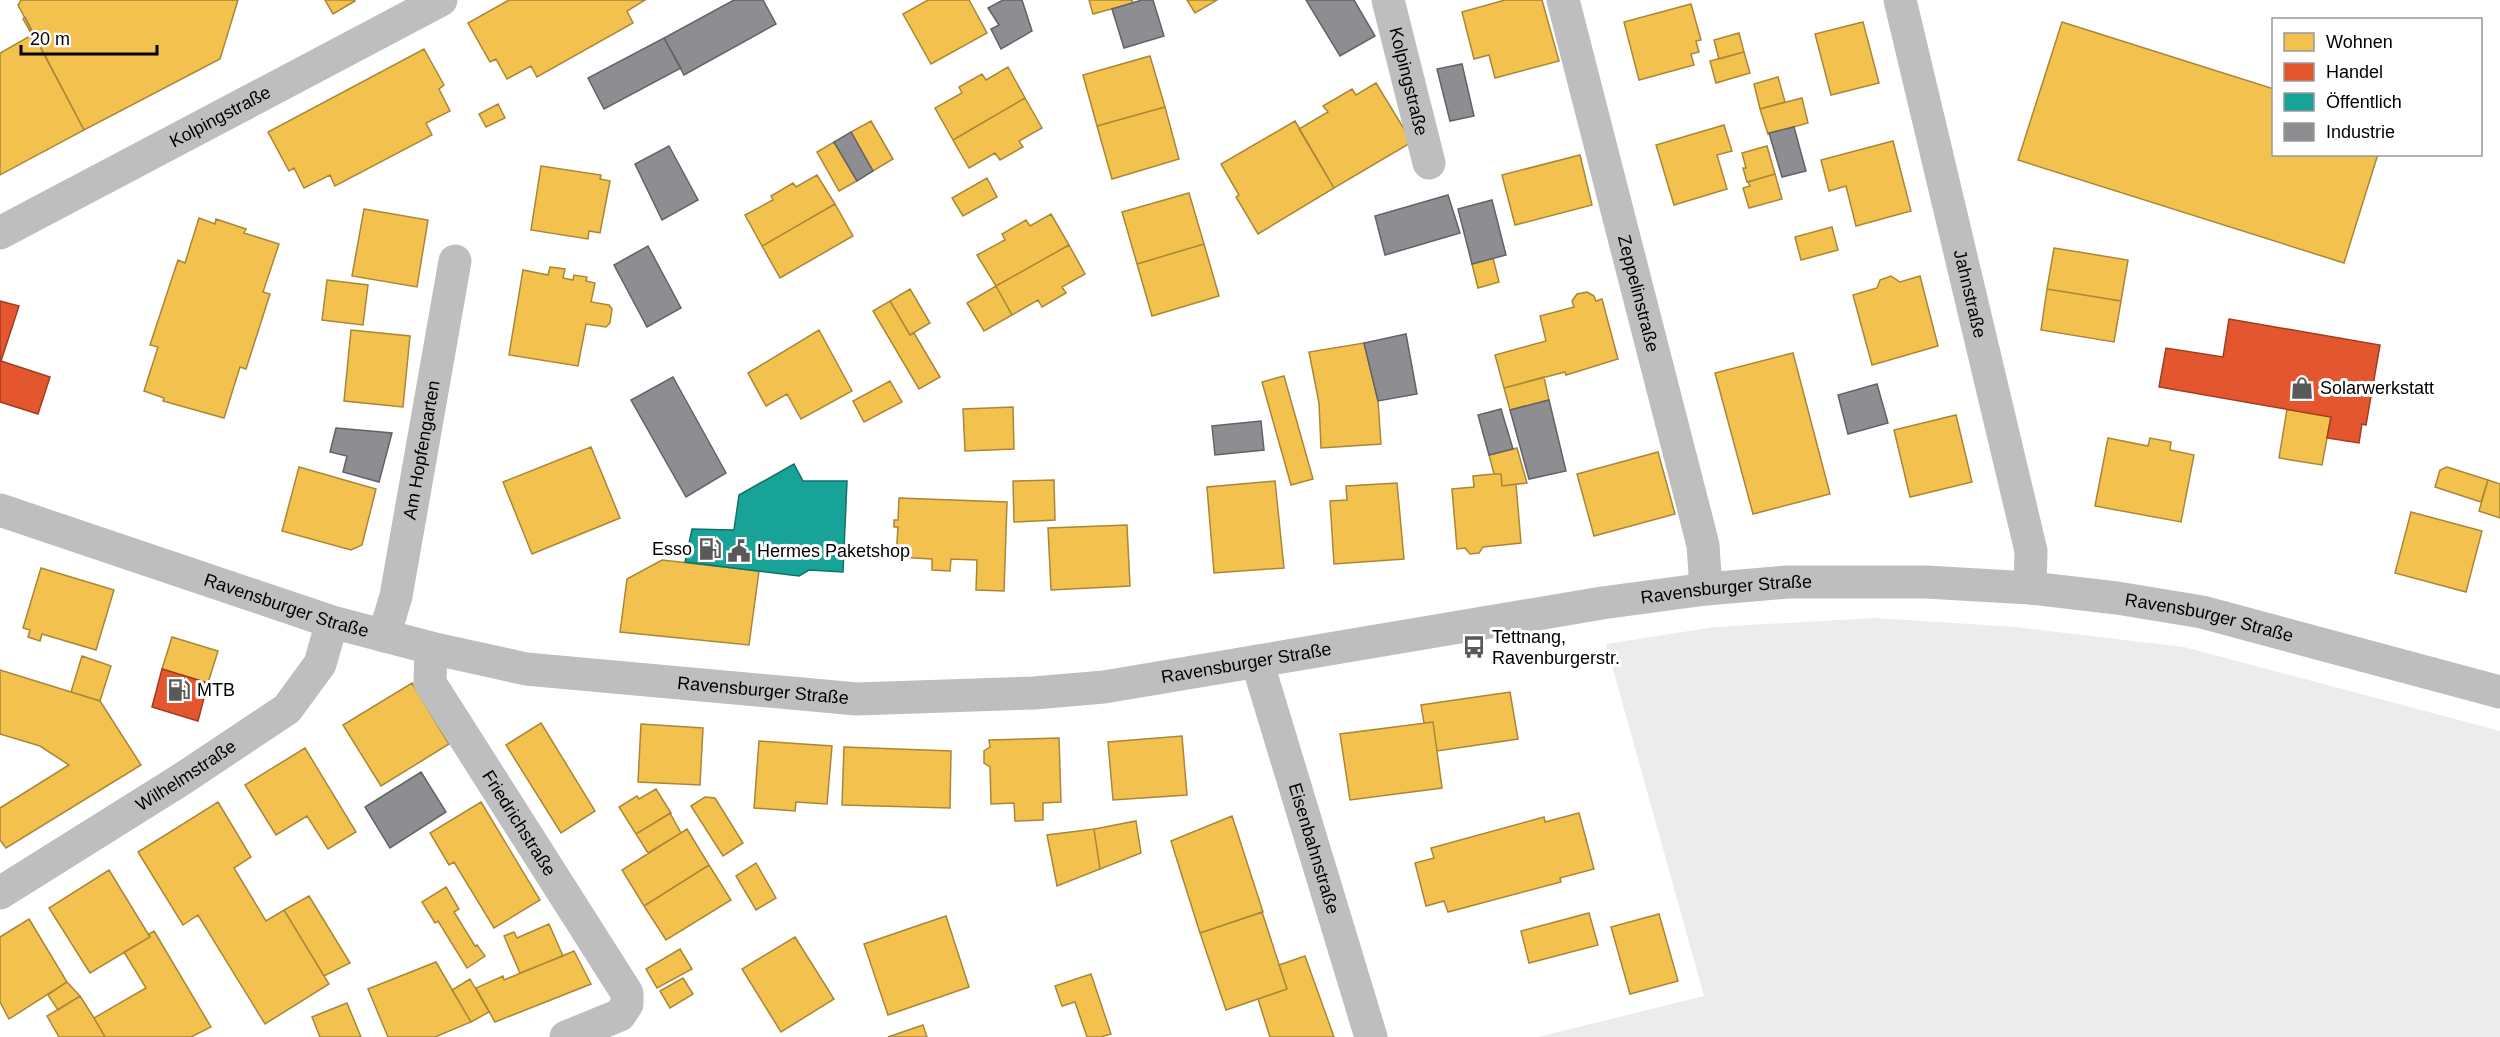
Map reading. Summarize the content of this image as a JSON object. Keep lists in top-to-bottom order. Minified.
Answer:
{"streets":{"street":["Kolpingstraße","Jahnstraße","Zeppelinstraße","Am Hopfengarten","Ravensburger Straße","Wilhelmstraße","Friedrichstraße","Eisenbahnstraße"]},"crossings":[["Jahnstraße","Ravensburger Straße"],["Zeppelinstraße","Ravensburger Straße"],["Am Hopfengarten","Ravensburger Straße"],["Ravensburger Straße","Wilhelmstraße"],["Ravensburger Straße","Friedrichstraße"],["Ravensburger Straße","Eisenbahnstraße"]],"places":{"shop":["Solarwerkstatt"],"fuel station":["Esso","MTB"],"public building":["Hermes Paketshop"],"bus stop":["Tettnang, Ravenburgerstr."]},"legend":["Wohnen","Handel","Öffentlich","Industrie"],"scale_bar":"20 m"}
